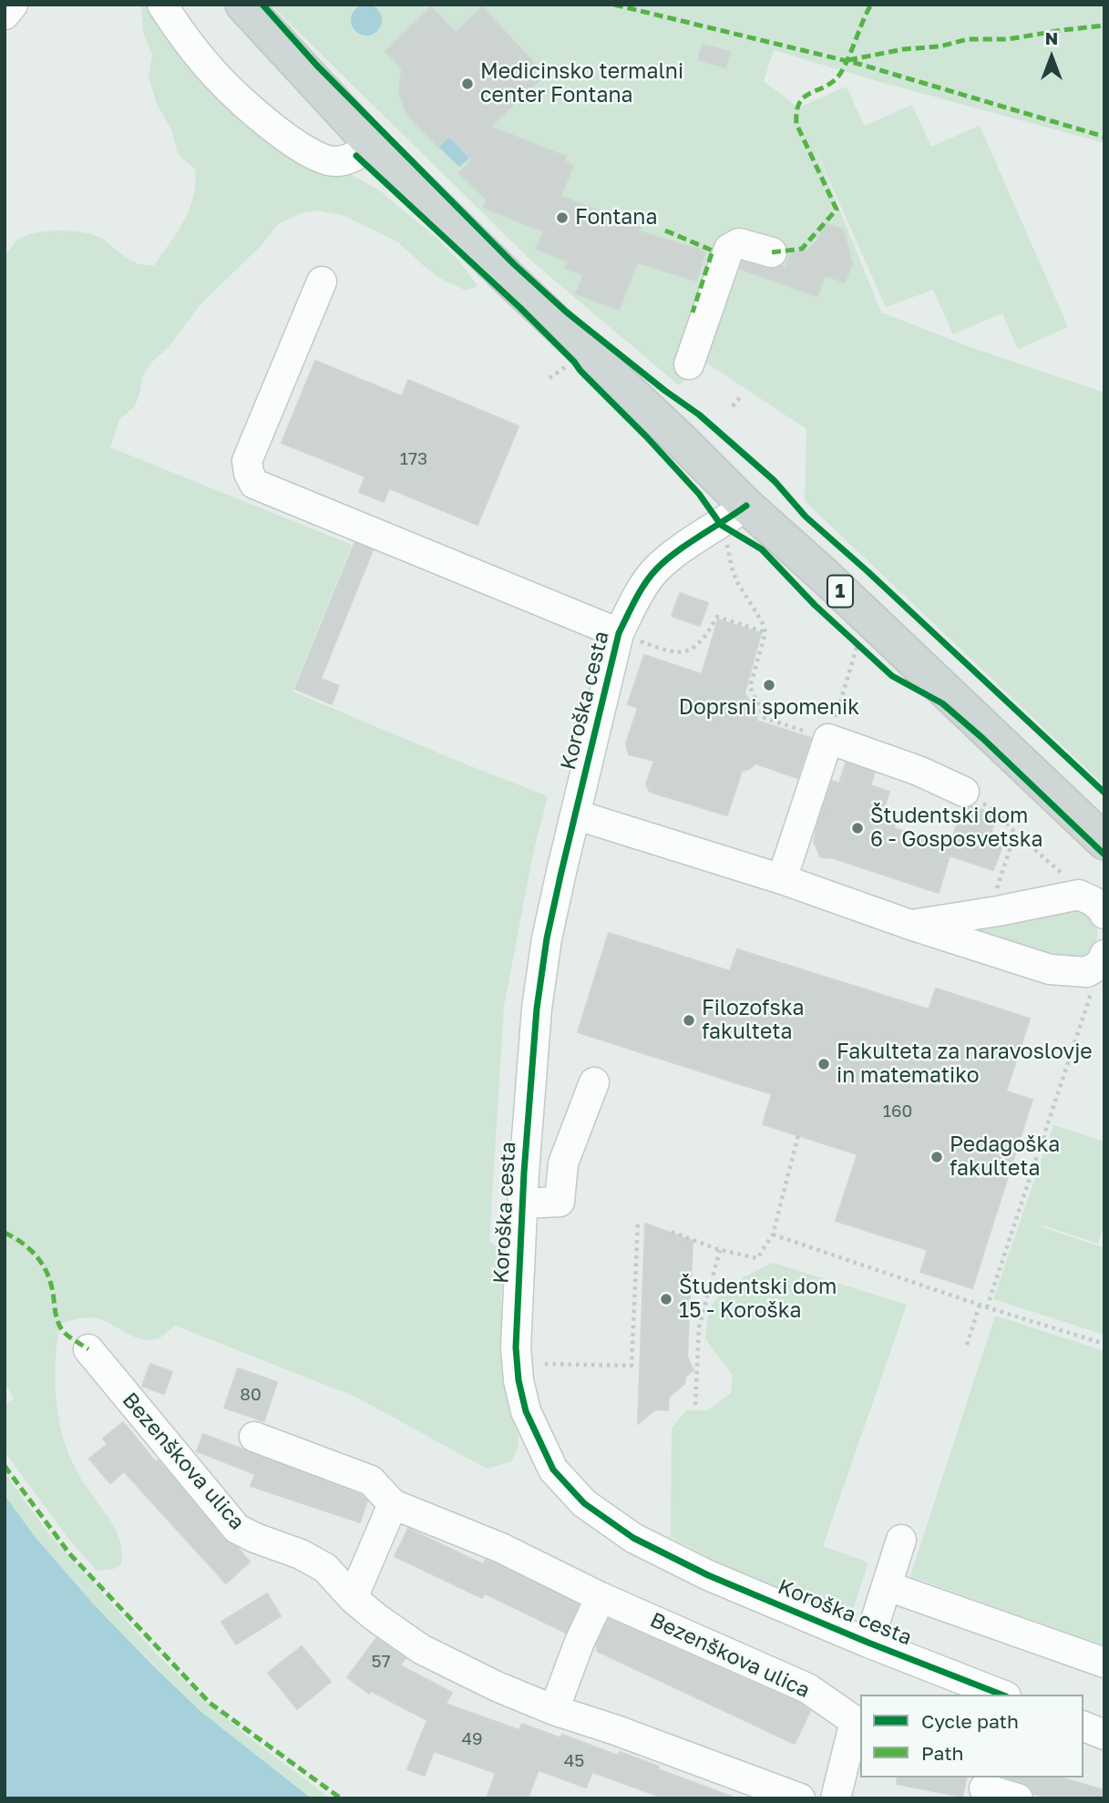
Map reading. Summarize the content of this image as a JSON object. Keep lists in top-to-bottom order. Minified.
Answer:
{"streets":{"main road":["1"],"street":["Koroška cesta","Bezenškova ulica"]},"crossings":[["1","Koroška cesta"]],"places":["Medicinsko termalni center Fontana","Fontana","Doprsni spomenik","Študentski dom 6 - Gosposvetska","Filozofska fakulteta","Fakulteta za naravoslovje in matematiko","Pedagoška fakulteta","Študentski dom 15 - Koroška"],"house_numbers":["173","160","80","57","49","45"],"legend":["Cycle path","Path"],"north":"top"}
